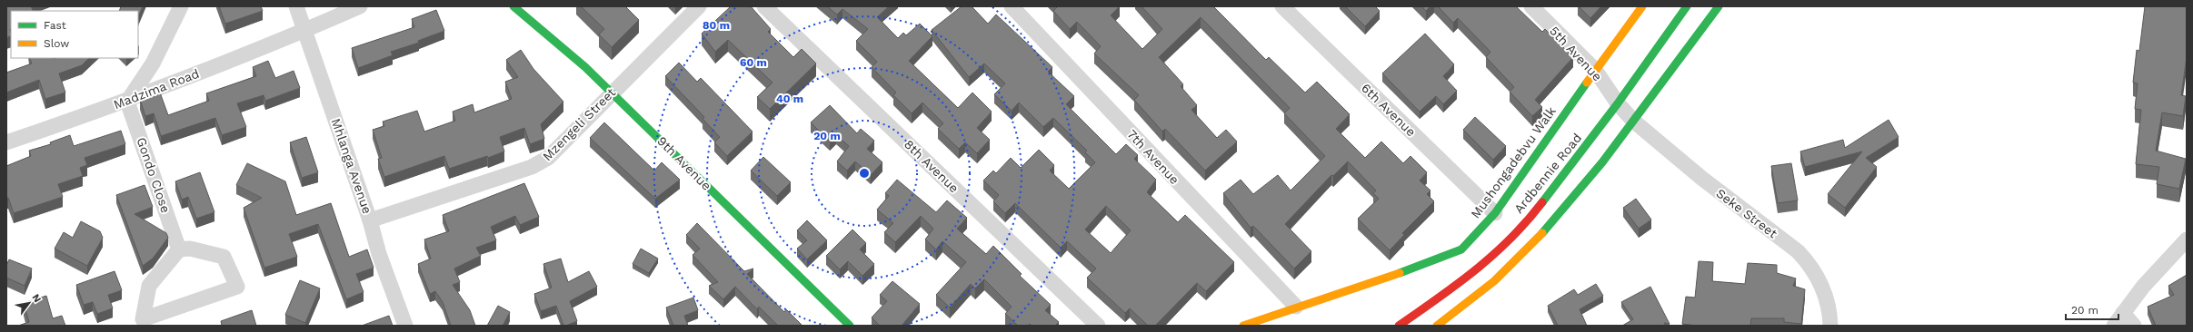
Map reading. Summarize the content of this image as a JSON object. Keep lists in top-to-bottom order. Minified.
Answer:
{"streets":{"street":["5th Avenue","Madzima Road","6th Avenue","Mzengeli Street","7th Avenue","Mushongadebvu Walk","9th Avenue","Mhlanga Avenue","8th Avenue","Ardbennie Road","Gondo Close","Seke Street"]},"crossings":[["5th Avenue","Mushongadebvu Walk"],["5th Avenue","Ardbennie Road"],["5th Avenue","Seke Street"],["Madzima Road","Mhlanga Avenue"],["Madzima Road","Gondo Close"],["6th Avenue","Mushongadebvu Walk"],["Mzengeli Street","9th Avenue"],["Mzengeli Street","Mhlanga Avenue"],["7th Avenue","Mushongadebvu Walk"]],"legend":["Fast","Slow"],"scale_bar":"20 m","north":"top right","rings":["80 m","60 m","40 m","20 m"]}
